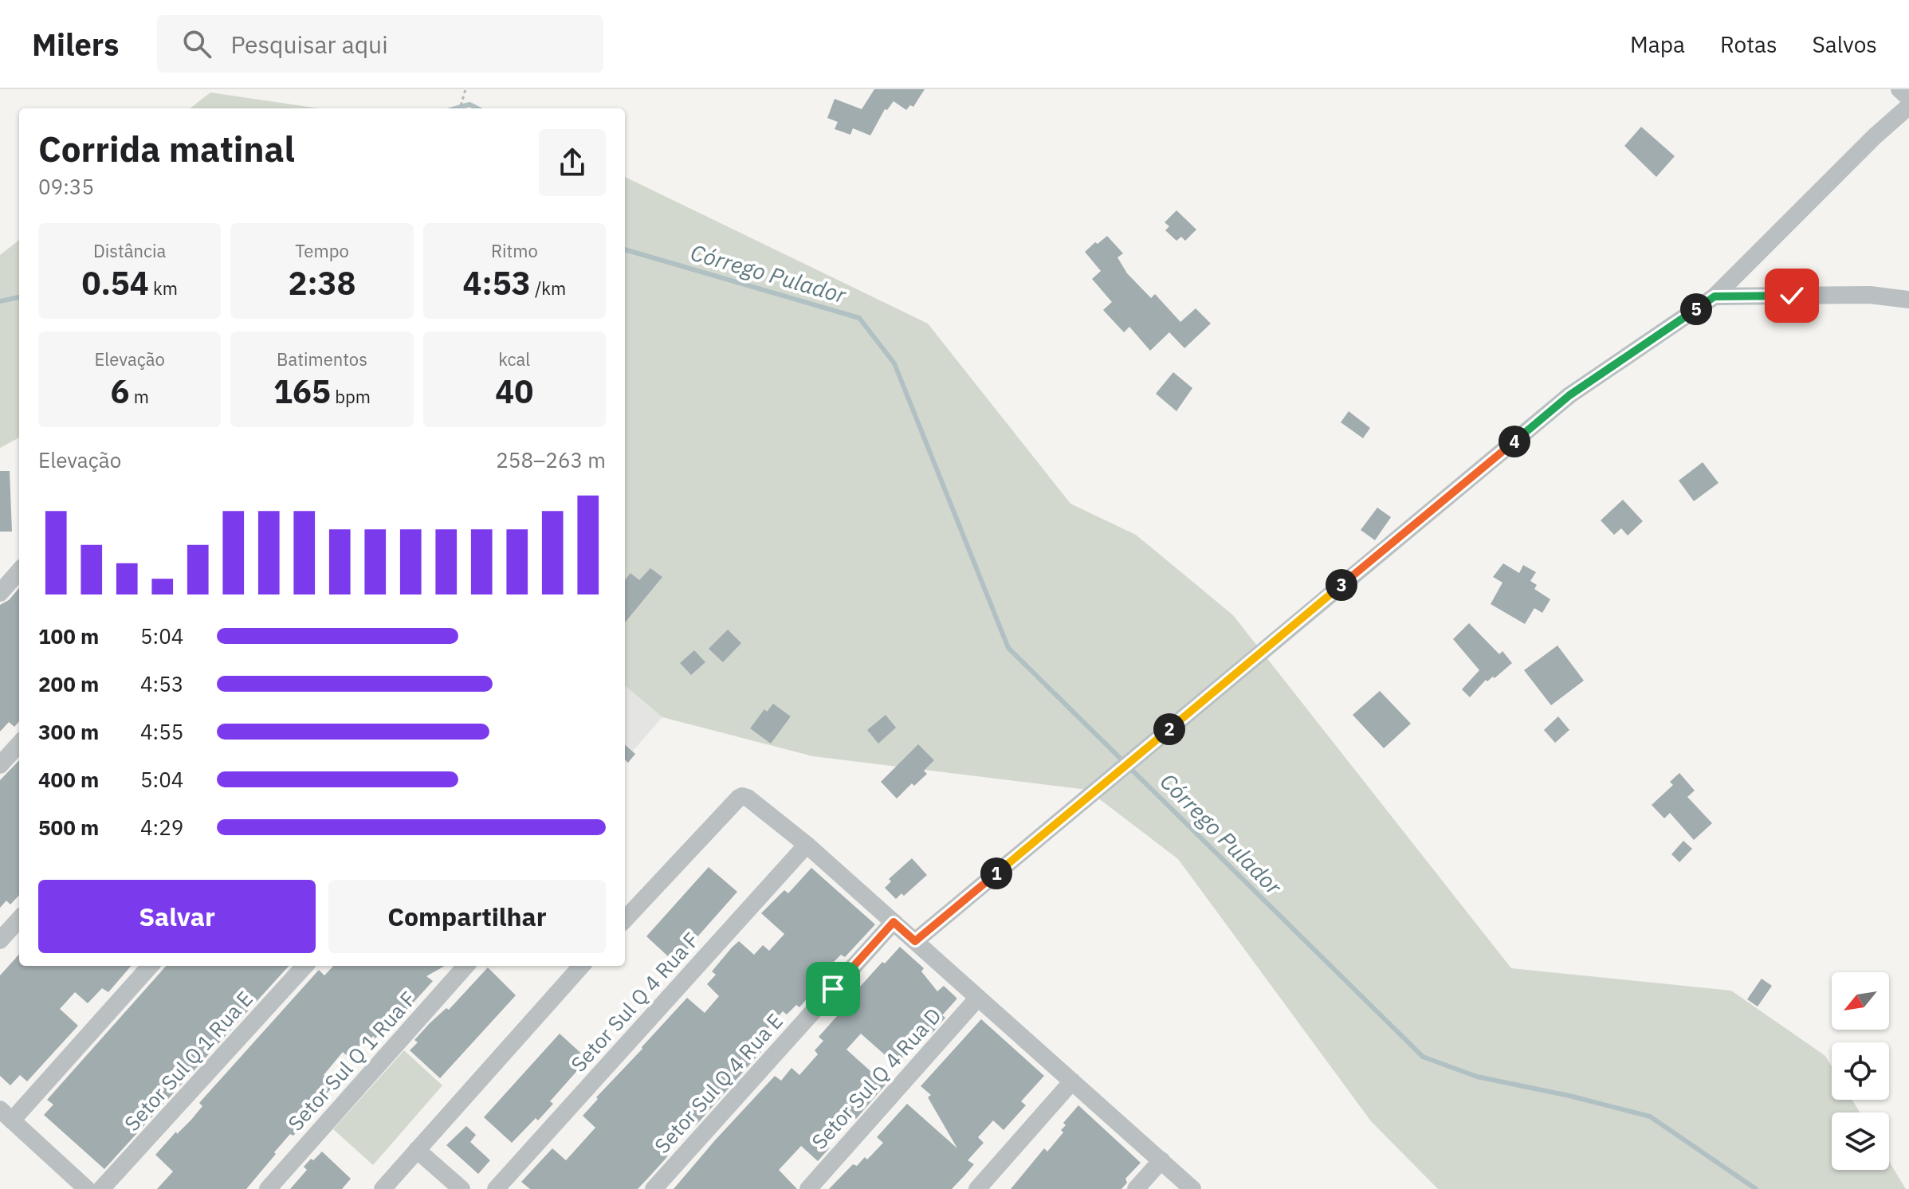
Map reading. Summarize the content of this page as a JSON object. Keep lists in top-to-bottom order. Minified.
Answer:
{"streets":{"street":["Setor Sul Q 4 Rua F","Setor Sul Q 1 Rua E","Setor Sul Q 1 Rua F","Setor Sul Q 4 Rua D","Setor Sul Q 4 Rua E"]},"water":["Córrego Pulador"],"north":"bottom left","page":{"header":"Milers","search":"Pesquisar aqui","nav":["Mapa","Rotas","Salvos"],"heading":["Corrida matinal","09:35"],"stats":[["Distância","0.54 km"],["Tempo","2:38"],["Ritmo","4:53 /km"],["Elevação","6 m"],["Batimentos","165 bpm"],["kcal","40"]],"pins":["5","4","3","2","1"],"chart":["Elevação","258–263 m"],"list":[{"name":"100 m","note":"5:04"},{"name":"200 m","note":"4:53"},{"name":"300 m","note":"4:55"},{"name":"400 m","note":"5:04"},{"name":"500 m","note":"4:29"}],"buttons":["Salvar","Compartilhar"]}}
